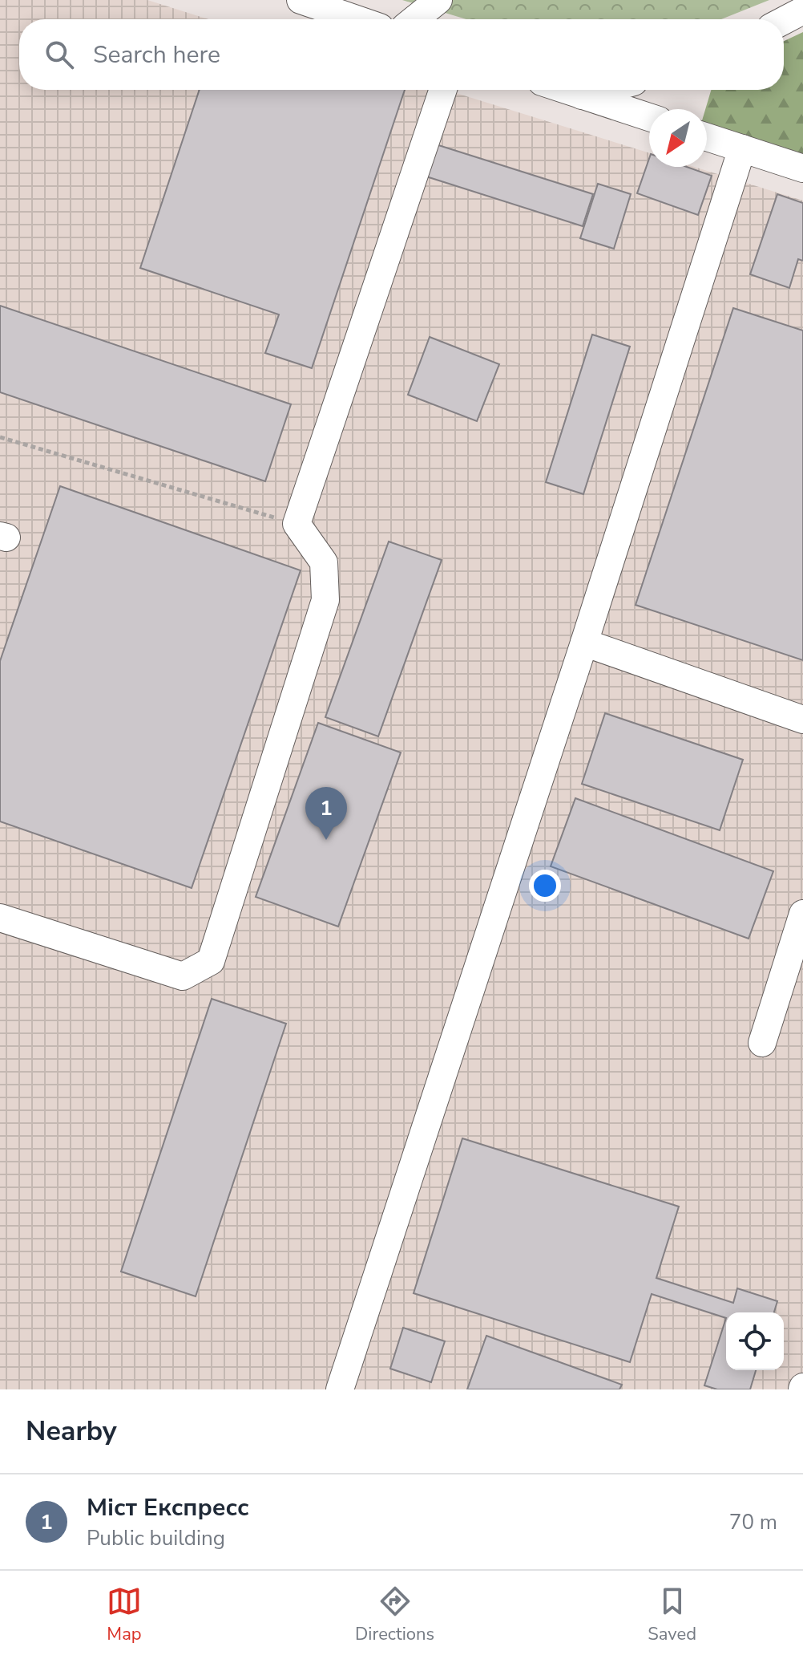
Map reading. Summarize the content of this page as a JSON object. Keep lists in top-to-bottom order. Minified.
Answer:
{"north":"bottom left","page":{"search":"Search here","pins":"1","heading":"Nearby","list":[{"mark":"1","name":"Міст Експресс","note":"Public building","value":"70 m"}],"nav":["Map","Directions","Saved"]}}
